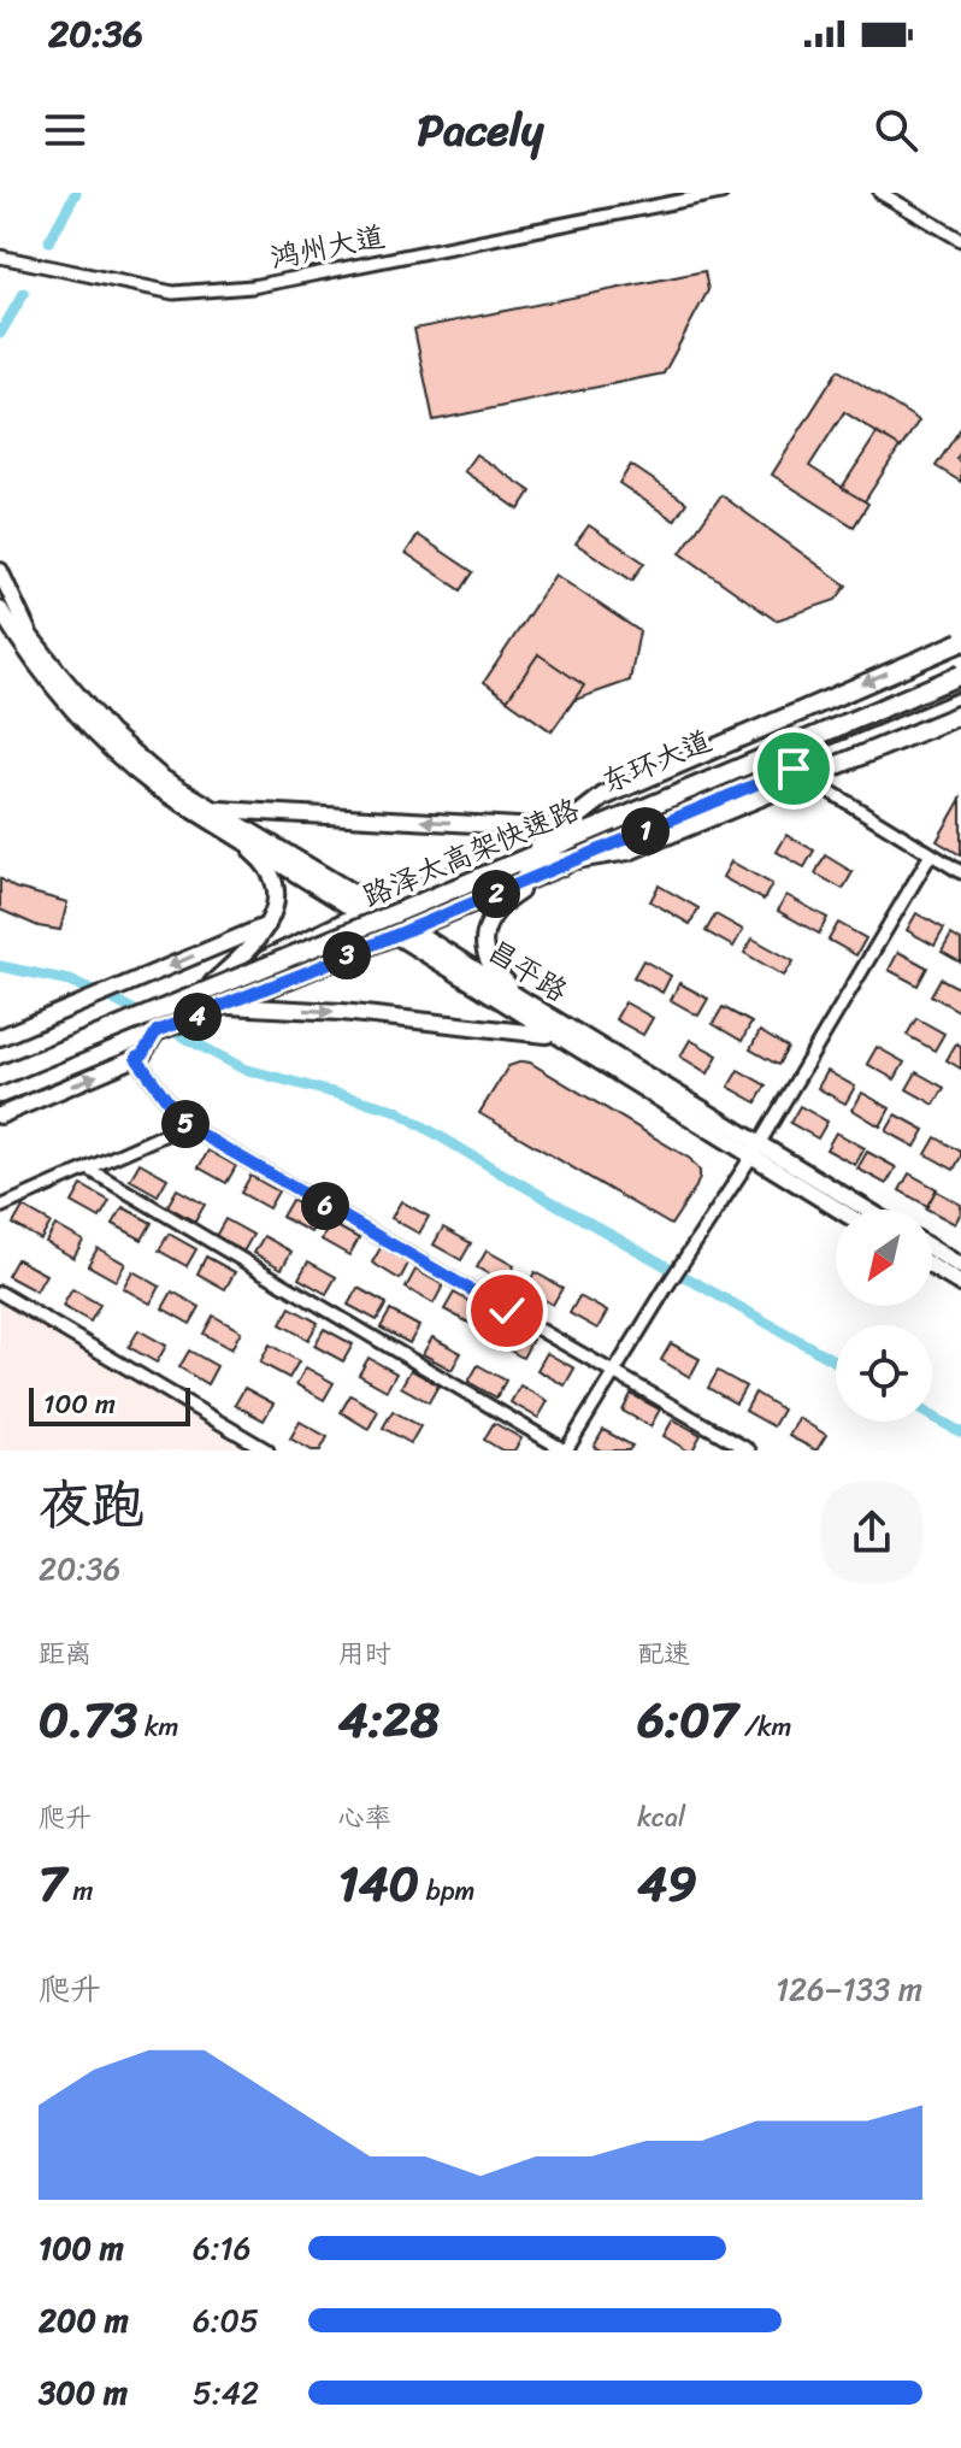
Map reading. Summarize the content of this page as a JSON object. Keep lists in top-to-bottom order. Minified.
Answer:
{"streets":{"highway":["路泽太高架快速路"],"main road":["东环大道","昌平路"],"street":["鸿州大道"]},"crossings":[["东环大道","路泽太高架快速路"],["东环大道","昌平路"]],"scale_bar":"100 m","north":"bottom left","page":{"status":"20:36","header":"Pacely","pins":["1","2","3","4","5","6"],"scale":"100 m","heading":["夜跑","20:36"],"stats":[["距离","0.73 km"],["用时","4:28"],["配速","6:07 /km"],["爬升","7 m"],["心率","140 bpm"],["kcal","49"]],"chart":["爬升","126–133 m"],"list":[{"name":"100 m","note":"6:16"},{"name":"200 m","note":"6:05"},{"name":"300 m","note":"5:42"}]}}
